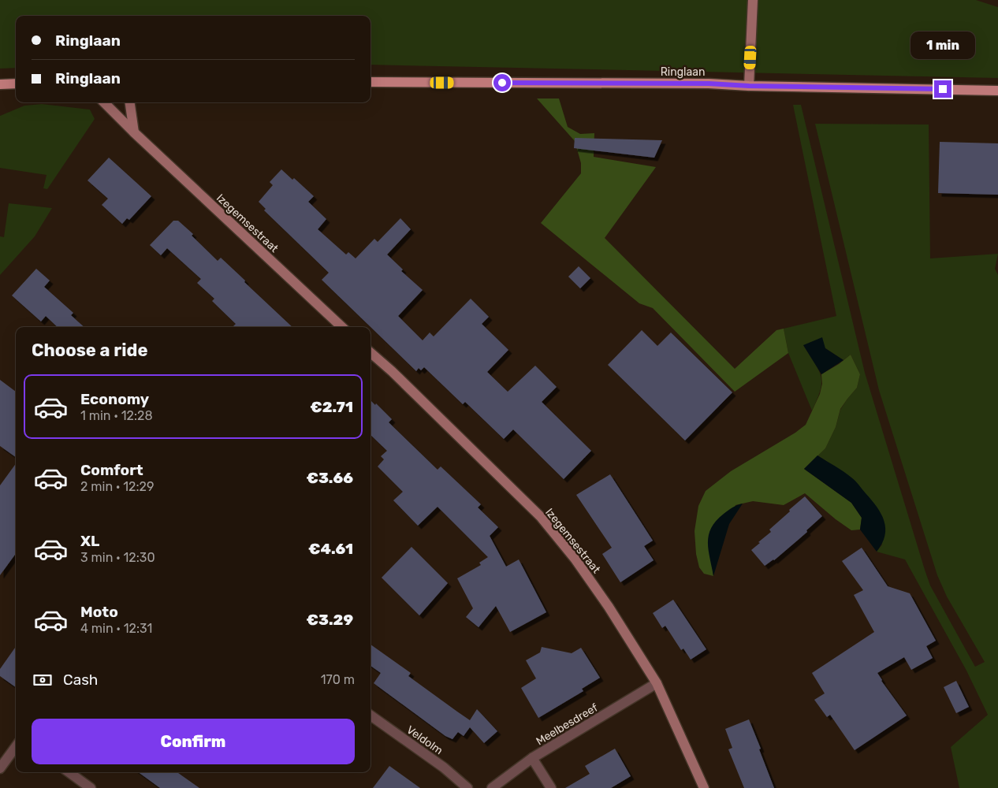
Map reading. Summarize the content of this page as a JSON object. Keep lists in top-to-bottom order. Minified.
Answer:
{"streets":{"main road":["Ringlaan"],"street":["Izegemsestraat","Meelbesdreef","Veldolm"]},"crossings":[["Izegemsestraat","Meelbesdreef"]],"page":{"banner":["Ringlaan","Ringlaan"],"bubble":"1 min","heading":"Choose a ride","list":[{"name":"Economy","note":"1 min · 12:28","value":"€2.71"},{"name":"Comfort","note":"2 min · 12:29","value":"€3.66"},{"name":"XL","note":"3 min · 12:30","value":"€4.61"},{"name":"Moto","note":"4 min · 12:31","value":"€3.29"}],"pay":["Cash","170 m"],"buttons":"Confirm"}}
